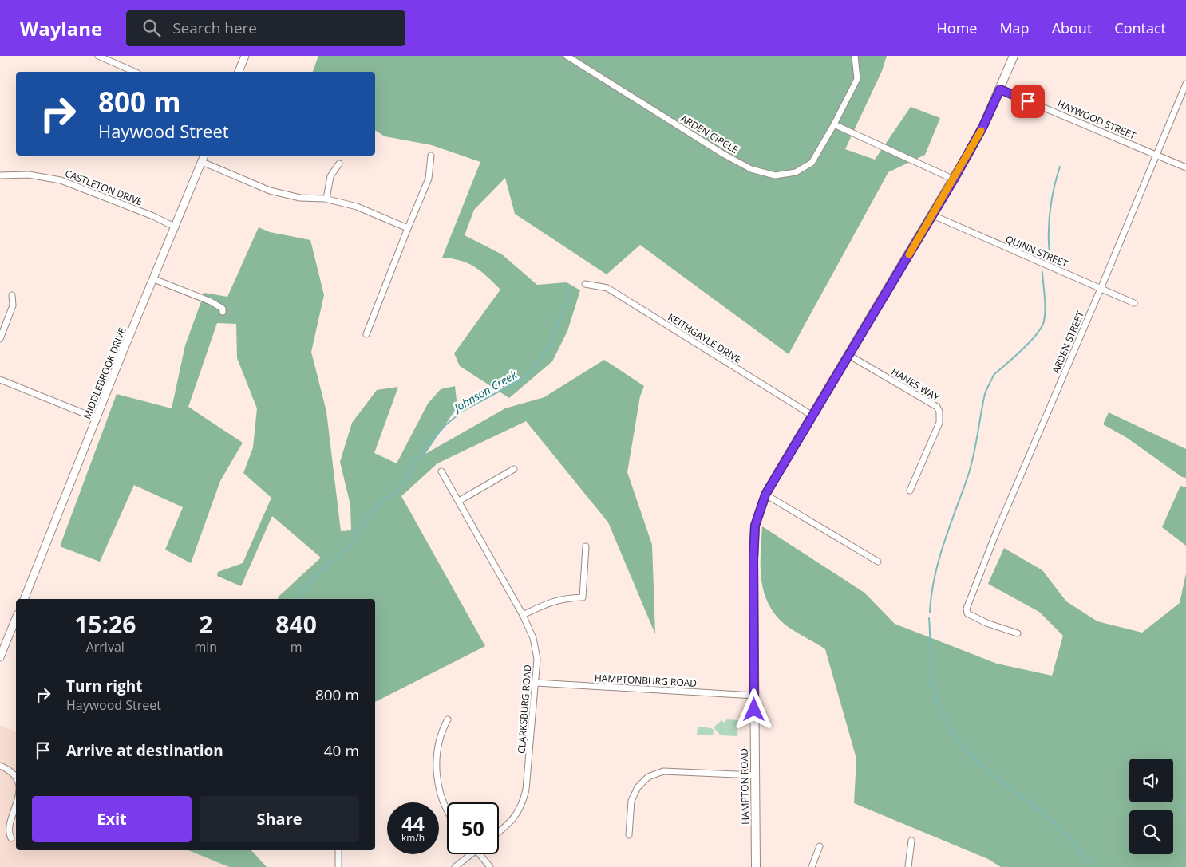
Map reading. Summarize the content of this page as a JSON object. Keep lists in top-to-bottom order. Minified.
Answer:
{"streets":{"main road":["HAMPTON ROAD"],"street":["HAYWOOD STREET","ARDEN CIRCLE","CASTLETON DRIVE","QUINN STREET","KEITHGAYLE DRIVE","ARDEN STREET","MIDDLEBROOK DRIVE","HANES WAY","HAMPTONBURG ROAD","CLARKSBURG ROAD"]},"crossings":[["HAYWOOD STREET","ARDEN STREET"],["HAYWOOD STREET","HAMPTON ROAD"],["CASTLETON DRIVE","MIDDLEBROOK DRIVE"],["QUINN STREET","ARDEN STREET"],["QUINN STREET","HAMPTON ROAD"],["KEITHGAYLE DRIVE","HAMPTON ROAD"],["HANES WAY","HAMPTON ROAD"],["HAMPTONBURG ROAD","CLARKSBURG ROAD"],["HAMPTONBURG ROAD","HAMPTON ROAD"]],"water":["Johnson Creek"],"page":{"header":"Waylane","search":"Search here","nav":["Home","Map","About","Contact"],"turn":["800 m","Haywood Street"],"eta":["15:26","Arrival","2","min","840","m"],"list":[{"name":"Turn right","note":"Haywood Street","value":"800 m"},{"name":"Arrive at destination","value":"40 m"}],"buttons":["Exit","Share"],"speed":"44 km/h","limit":"50"}}
